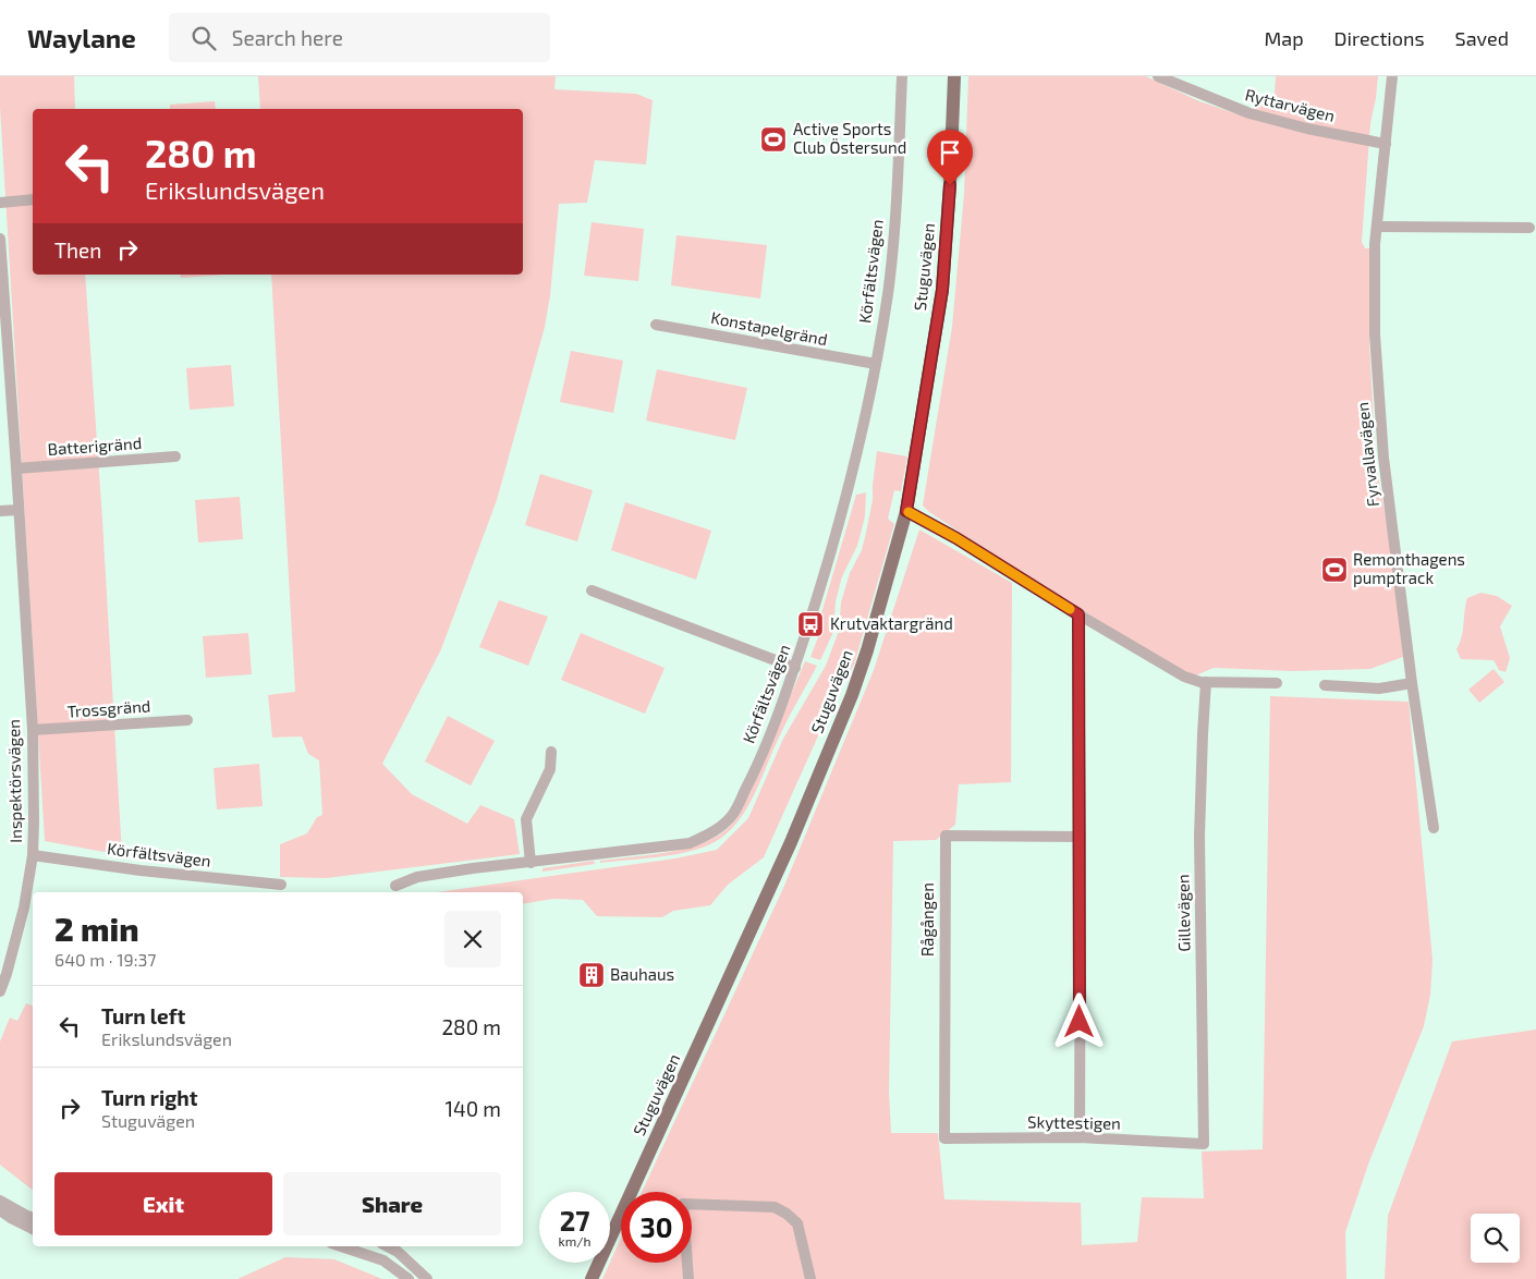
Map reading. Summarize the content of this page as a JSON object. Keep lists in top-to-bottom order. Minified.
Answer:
{"streets":{"main road":["Stuguvägen"],"street":["Ryttarvägen","Körfältsvägen","Konstapelgränd","Batterigränd","Fyrvallavägen","Trossgränd","Inspektörsvägen","Gillevägen","Rågången","Skyttestigen"]},"crossings":[["Ryttarvägen","Fyrvallavägen"],["Körfältsvägen","Konstapelgränd"],["Körfältsvägen","Inspektörsvägen"],["Batterigränd","Inspektörsvägen"],["Trossgränd","Inspektörsvägen"],["Gillevägen","Skyttestigen"],["Rågången","Skyttestigen"]],"places":{"sports":["Active Sports Club Östersund","Remonthagens pumptrack"],"bus stop":["Krutvaktargränd"],"building":["Bauhaus"]},"page":{"header":"Waylane","search":"Search here","nav":["Map","Directions","Saved"],"turn":["280 m","Erikslundsvägen"],"then":"Then","heading":["2 min","640 m · 19:37"],"list":[{"name":"Turn left","note":"Erikslundsvägen","value":"280 m"},{"name":"Turn right","note":"Stuguvägen","value":"140 m"}],"buttons":["Exit","Share"],"speed":"27 km/h","limit":"30"}}
